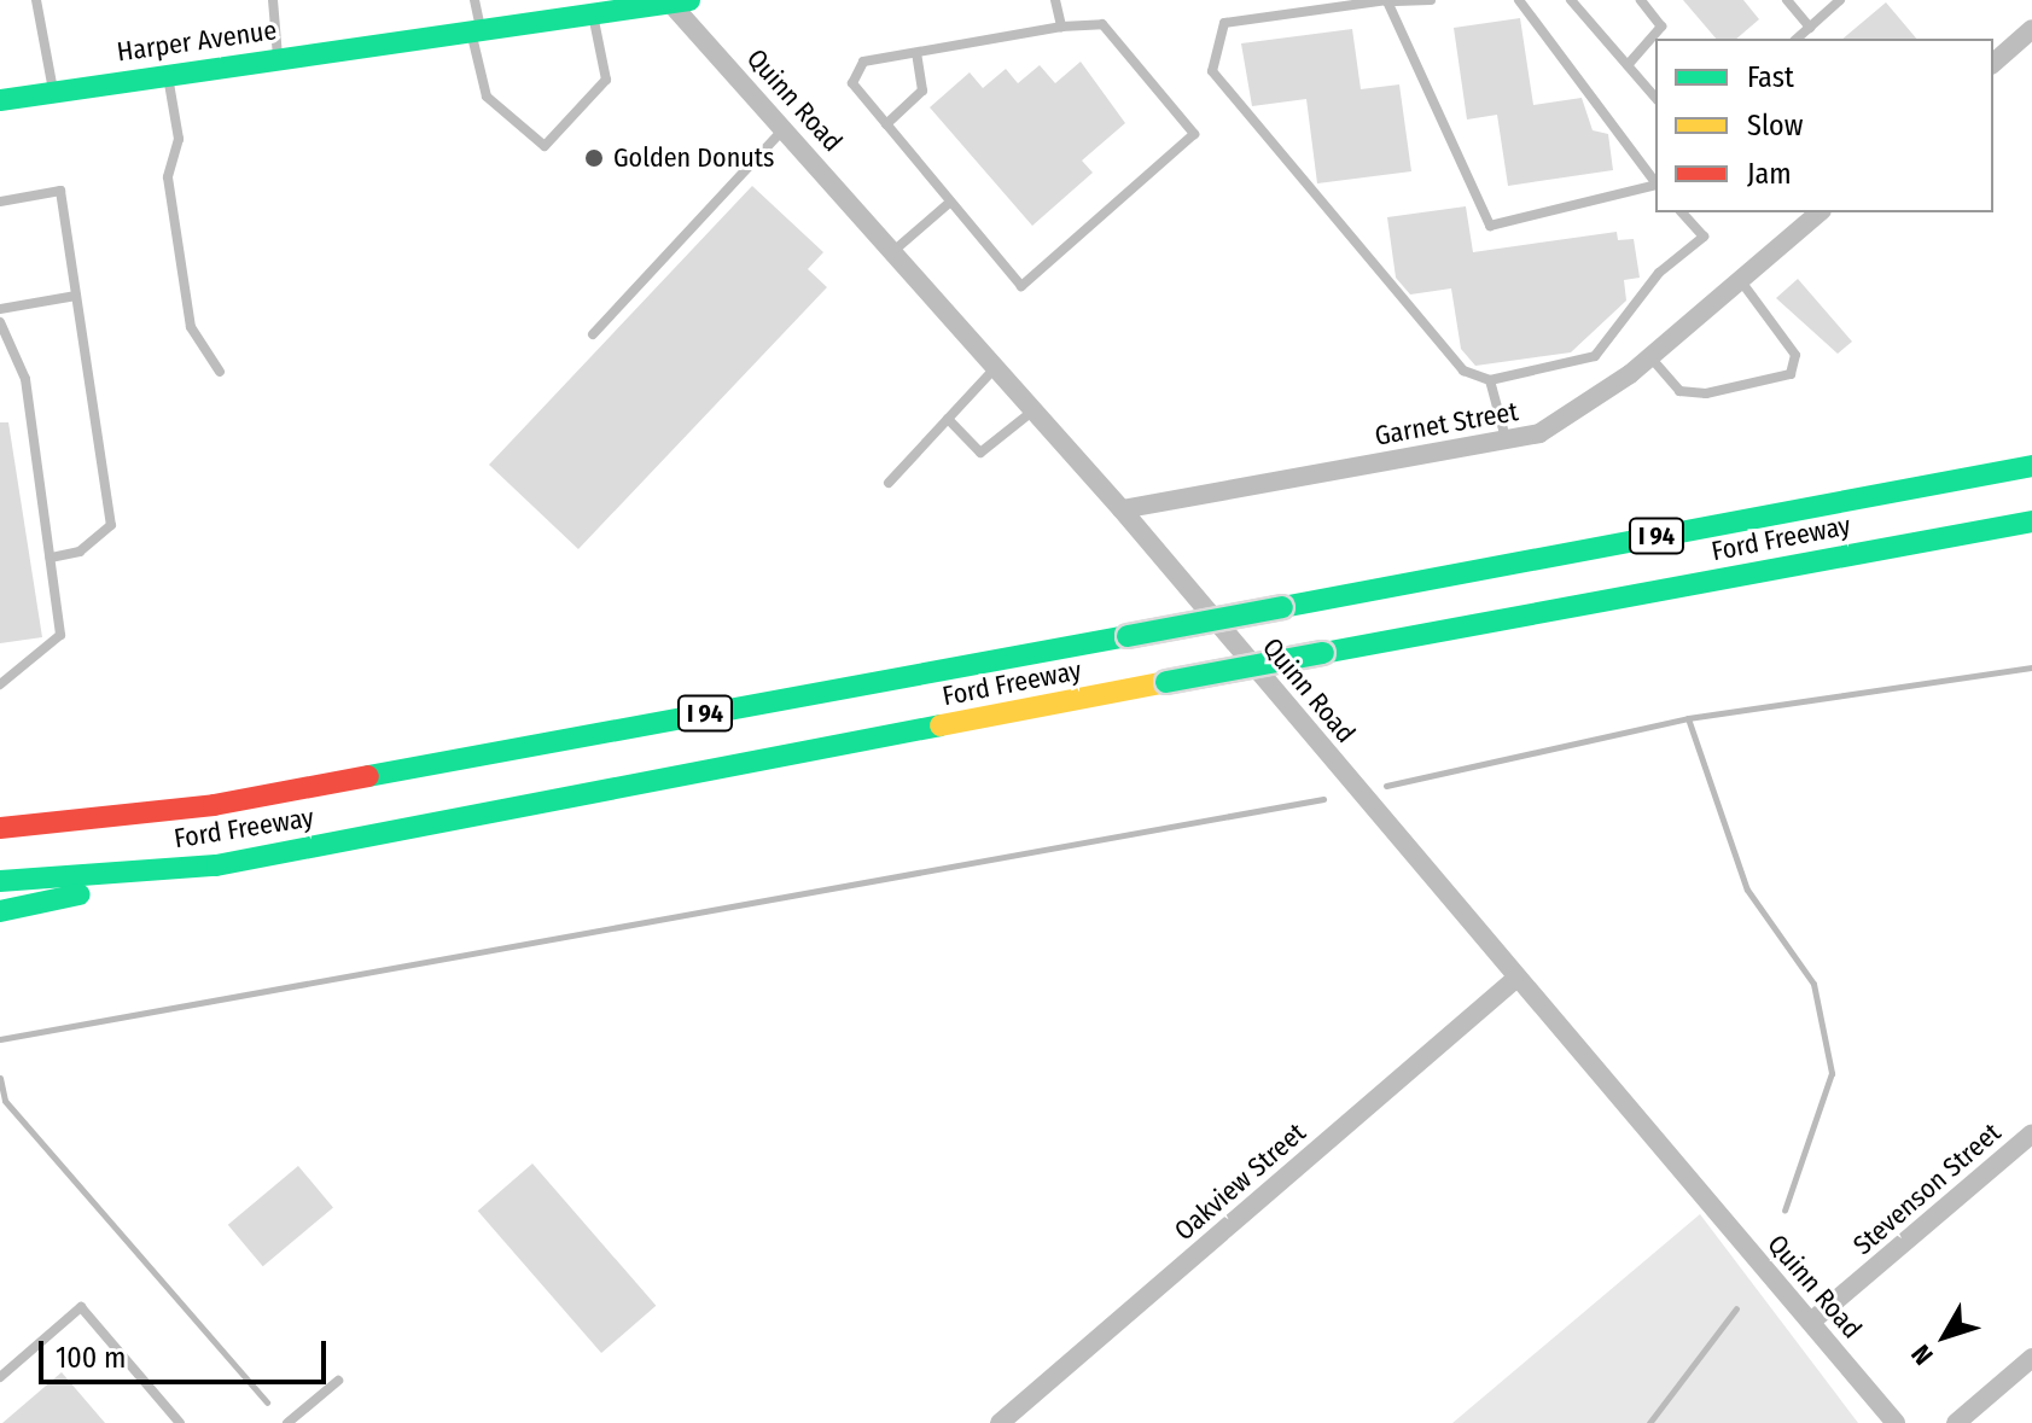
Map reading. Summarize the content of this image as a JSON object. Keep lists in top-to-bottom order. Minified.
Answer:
{"streets":{"main road":["Harper Avenue","I 94","Ford Freeway"],"street":["Quinn Road","Garnet Street","Oakview Street","Stevenson Street"]},"crossings":[["Harper Avenue","Quinn Road"],["Quinn Road","Garnet Street"],["Quinn Road","Oakview Street"],["Quinn Road","Stevenson Street"]],"places":["Golden Donuts"],"legend":["Fast","Slow","Jam"],"scale_bar":"100 m","north":"bottom left"}
